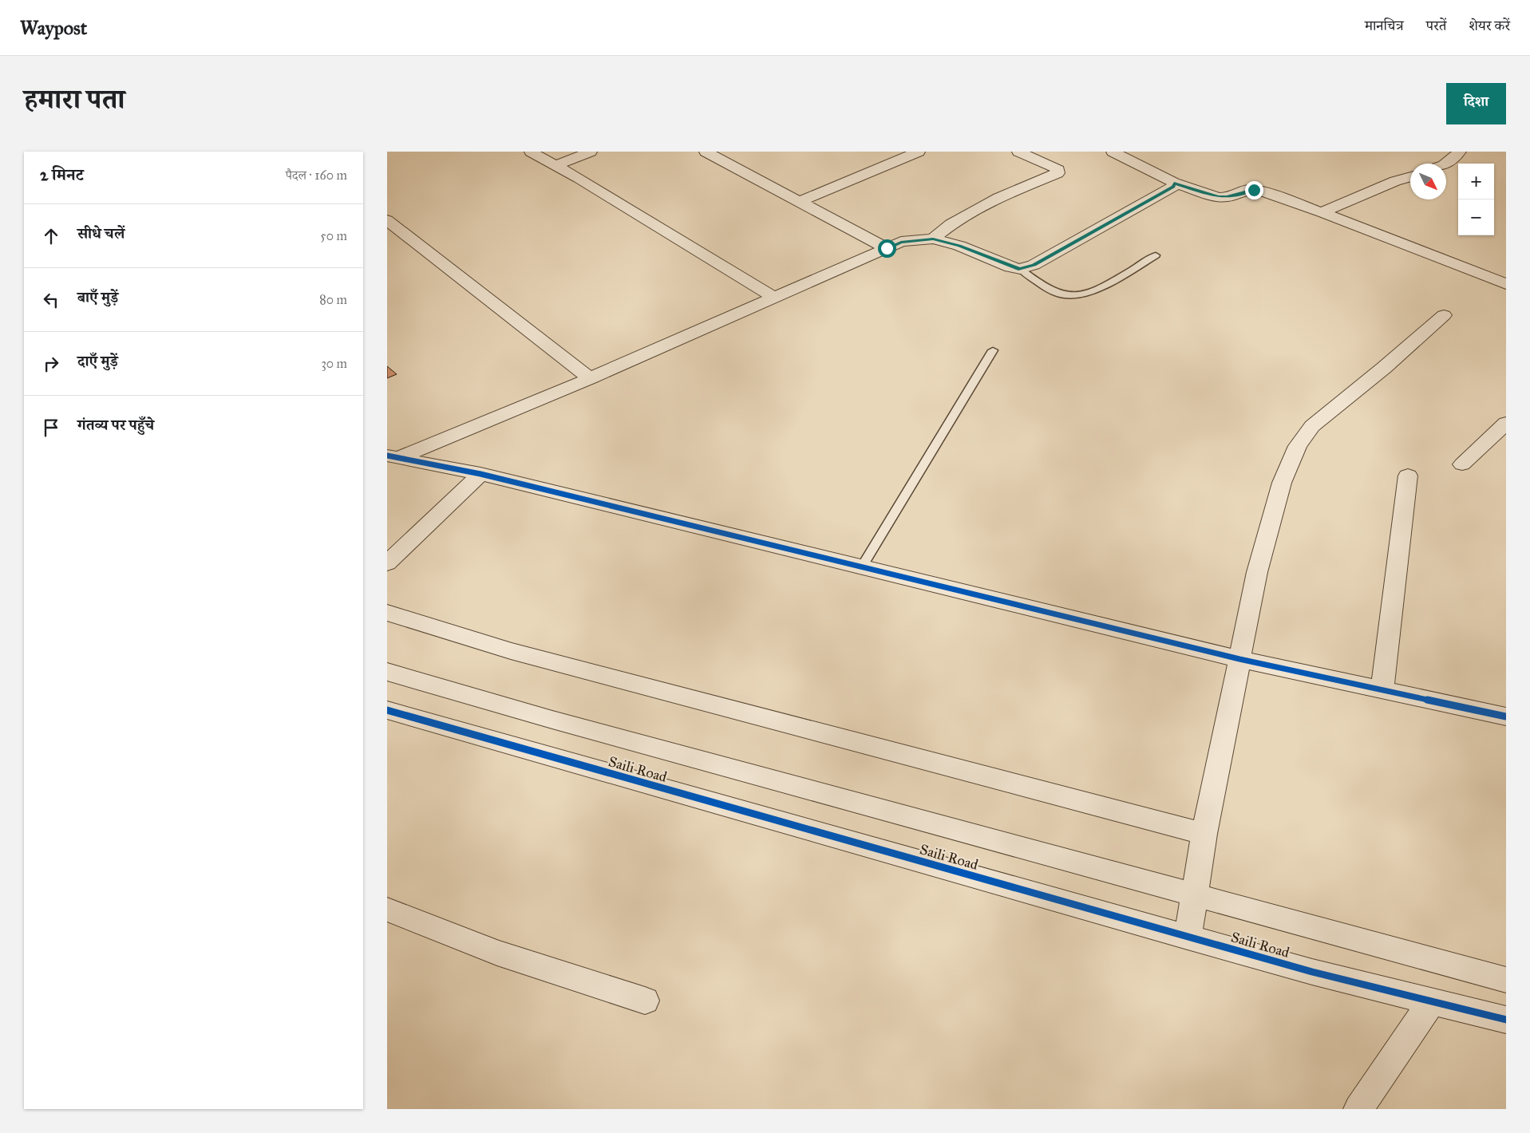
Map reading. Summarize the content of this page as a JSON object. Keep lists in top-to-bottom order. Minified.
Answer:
{"streets":{"street":["Saili Road"]},"north":"bottom right","page":{"header":"Waypost","nav":["मानचित्र","परतें","शेयर करें"],"title":"हमारा पता","buttons":"दिशा","heading":["2 मिनट","पैदल · 160 m"],"map_buttons":["+","−"],"list":[["सीधे चलें","50 m"],["बाएँ मुड़ें","80 m"],["दाएँ मुड़ें","30 m"],"गंतव्य पर पहुँचे"]}}
